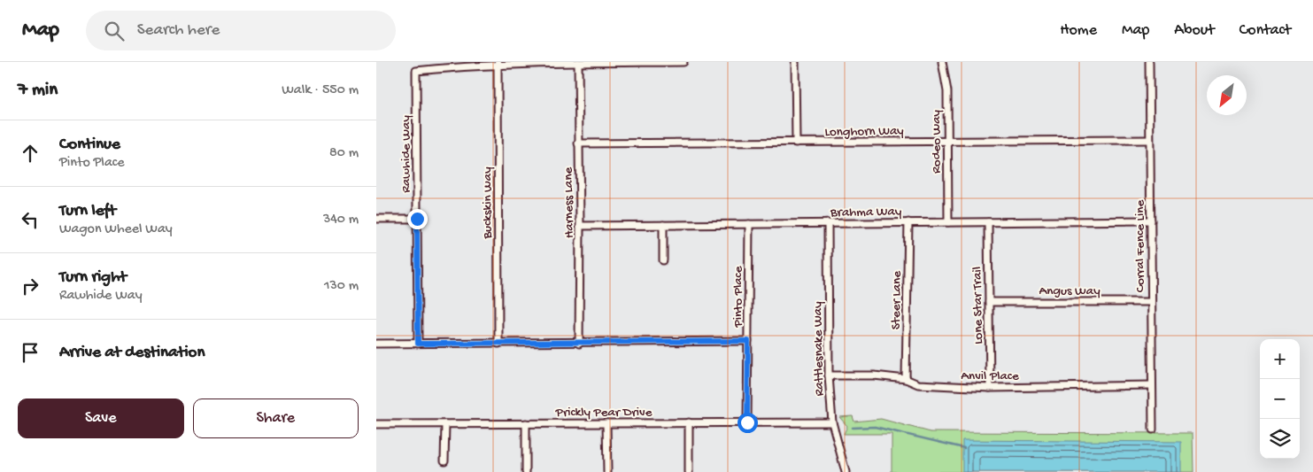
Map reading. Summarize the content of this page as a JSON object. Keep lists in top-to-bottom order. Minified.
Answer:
{"streets":{"street":["Longhorn Way","Rodeo Way","Rawhide Way","Buckskin Way","Harness Lane","Brahma Way","Corral Fence Line","Angus Way","Pinto Place","Steer Lane","Lone Star Trail","Rattlesnake Way","Anvil Place","Prickly Pear Drive"]},"crossings":[["Longhorn Way","Rodeo Way"],["Longhorn Way","Harness Lane"],["Longhorn Way","Corral Fence Line"],["Rodeo Way","Brahma Way"],["Rawhide Way","Buckskin Way"],["Harness Lane","Brahma Way"],["Brahma Way","Corral Fence Line"],["Brahma Way","Pinto Place"],["Brahma Way","Steer Lane"],["Brahma Way","Lone Star Trail"],["Brahma Way","Rattlesnake Way"],["Corral Fence Line","Angus Way"],["Corral Fence Line","Anvil Place"],["Angus Way","Lone Star Trail"],["Pinto Place","Prickly Pear Drive"],["Steer Lane","Anvil Place"],["Lone Star Trail","Anvil Place"],["Rattlesnake Way","Anvil Place"],["Rattlesnake Way","Prickly Pear Drive"]],"north":"bottom left","page":{"header":"Map","search":"Search here","nav":["Home","Map","About","Contact"],"heading":["7 min","Walk · 550 m"],"list":[["Continue","Pinto Place","80 m"],["Turn left","Wagon Wheel Way","340 m"],["Turn right","Rawhide Way","130 m"],"Arrive at destination"],"map_buttons":["+","−"],"buttons":["Save","Share"]}}
